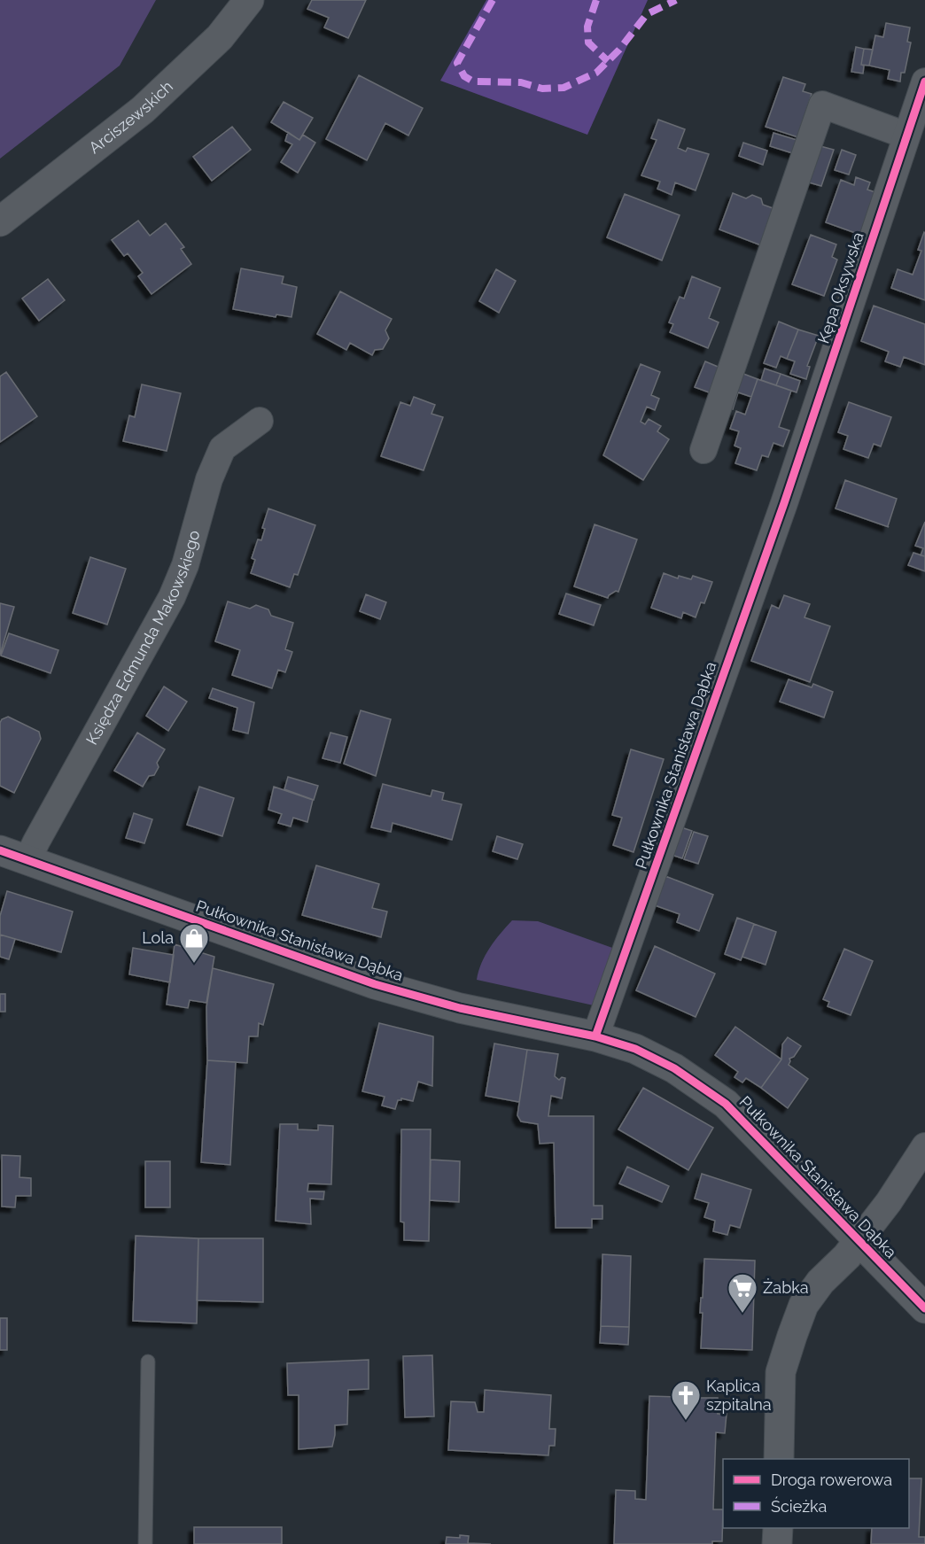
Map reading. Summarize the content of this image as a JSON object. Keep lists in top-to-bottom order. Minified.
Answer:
{"streets":{"street":["Arciszewskich","Kępa Oksywska","Księdza Edmunda Makowskiego","Pułkownika Stanisława Dąbka"]},"crossings":[["Kępa Oksywska","Pułkownika Stanisława Dąbka"],["Księdza Edmunda Makowskiego","Pułkownika Stanisława Dąbka"]],"places":{"shop":["Lola"],"supermarket":["Żabka"],"church":["Kaplica szpitalna"]},"legend":["Droga rowerowa","Ścieżka"]}
